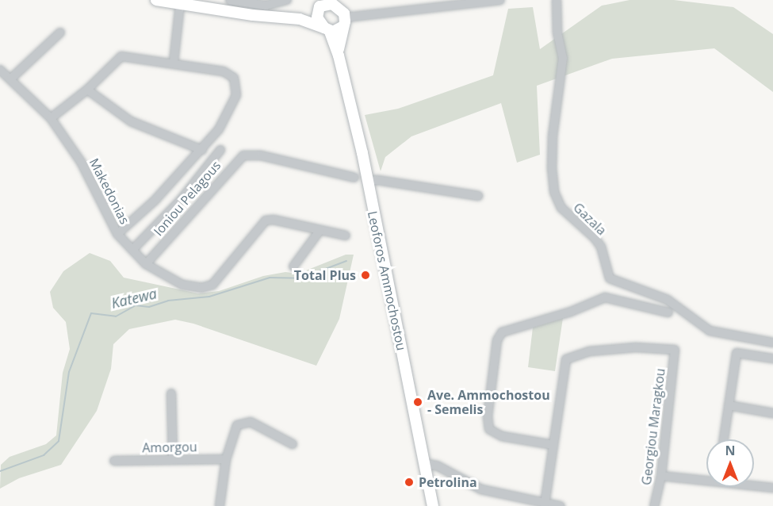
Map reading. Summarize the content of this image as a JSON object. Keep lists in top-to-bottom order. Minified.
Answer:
{"streets":{"main road":["Leoforos Ammochostou"],"street":["Makedonias","Ioniou Pelagous","Gazala","Georgiou Maragkou","Amorgou"]},"crossings":[["Makedonias","Ioniou Pelagous"]],"water":["Katewa"],"places":["Total Plus","Ave. Ammochostou - Semelis","Petrolina"],"north":"top"}
